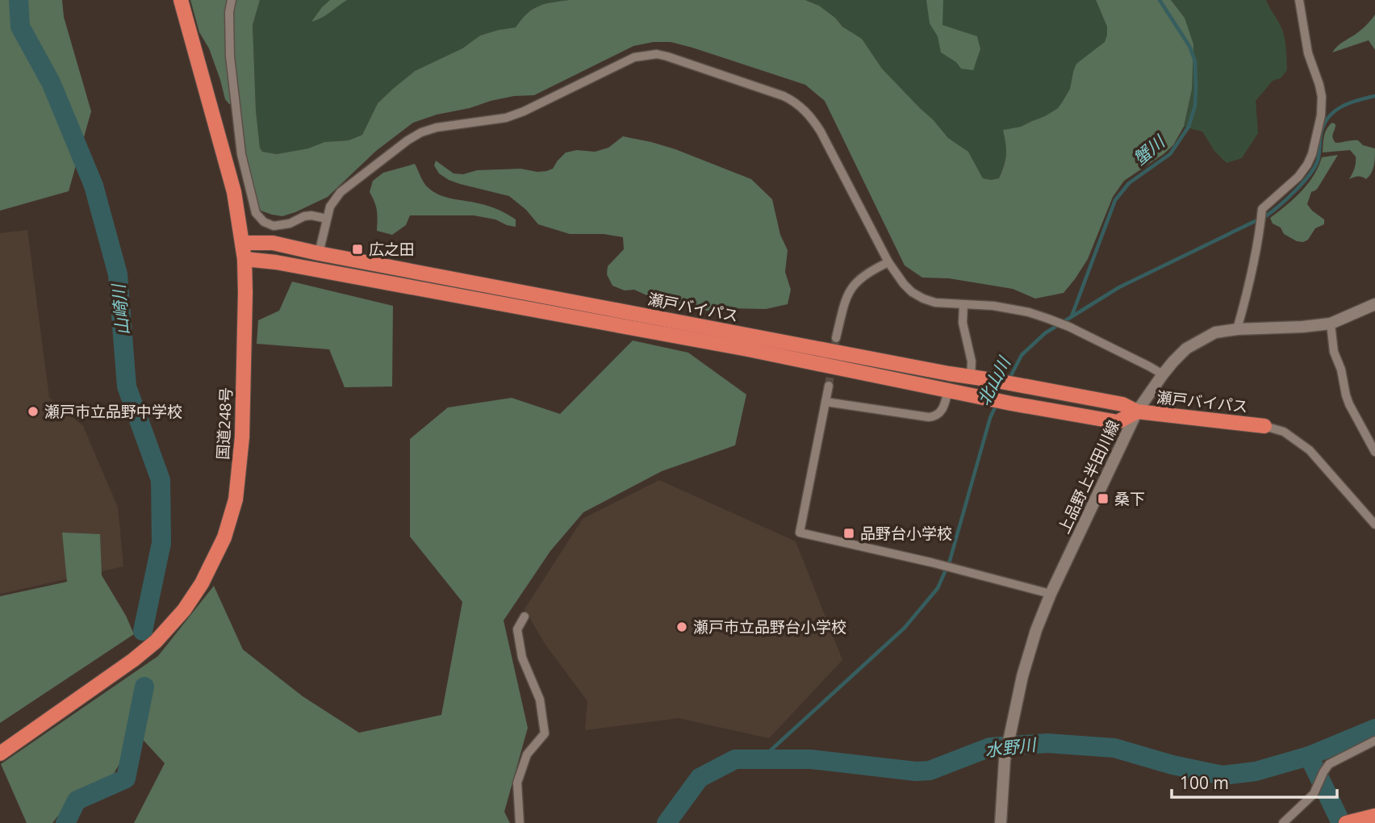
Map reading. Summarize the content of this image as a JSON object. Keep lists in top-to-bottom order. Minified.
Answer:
{"streets":{"highway":["瀬戸バイパス","国道248号"],"street":["上品野上半田川線"]},"crossings":[["瀬戸バイパス","国道248号"],["瀬戸バイパス","上品野上半田川線"]],"water":["蟹川","山崎川","北山川","水野川"],"places":{"transit":["広之田","桑下","品野台小学校"],"other":["瀬戸市立品野中学校","瀬戸市立品野台小学校"]},"scale_bar":"100 m"}
